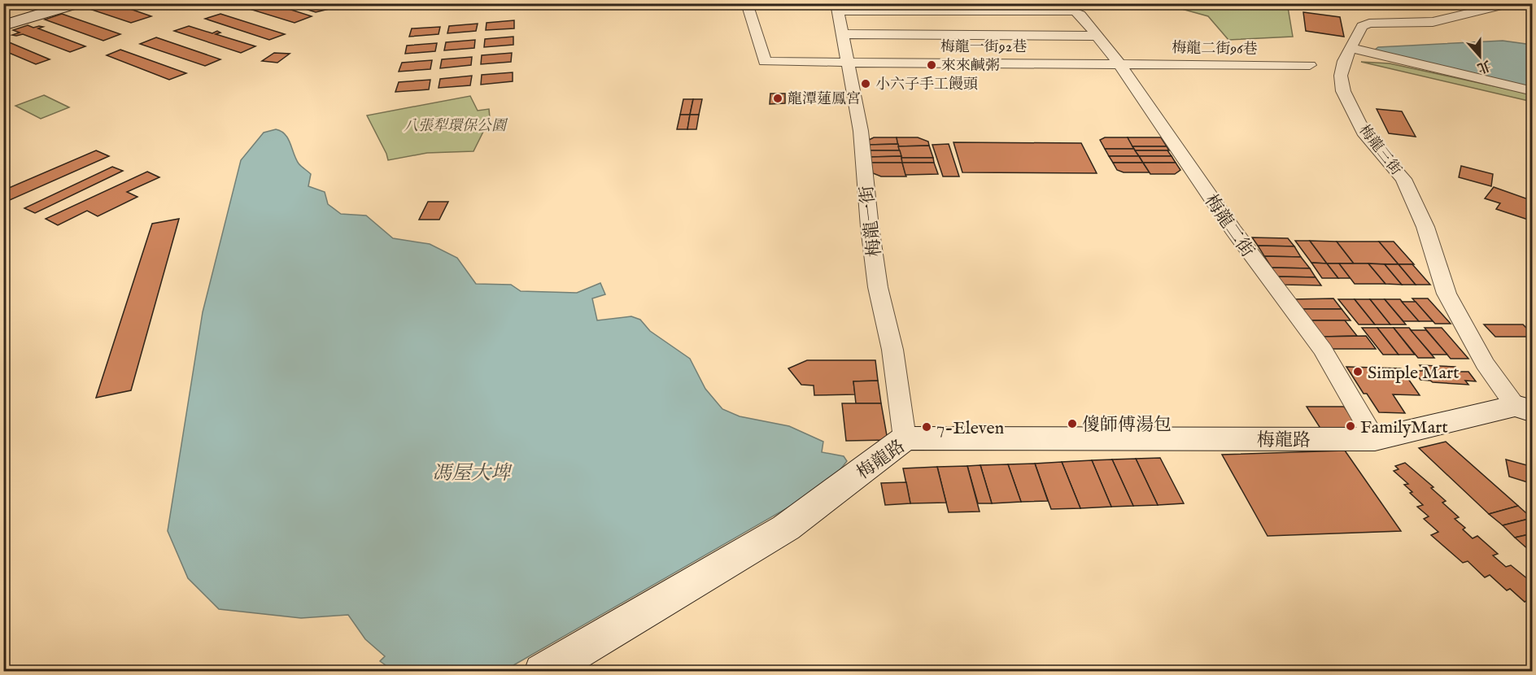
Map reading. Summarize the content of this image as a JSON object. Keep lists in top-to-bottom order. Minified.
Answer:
{"streets":{"street":["梅龍一街92巷","梅龍二街96巷","梅龍三街","梅龍一街","梅龍二街","梅龍路"]},"crossings":[["梅龍一街92巷","梅龍二街96巷"],["梅龍一街92巷","梅龍一街"],["梅龍一街92巷","梅龍二街"],["梅龍二街96巷","梅龍二街"],["梅龍三街","梅龍路"],["梅龍一街","梅龍二街"],["梅龍一街","梅龍路"],["梅龍二街","梅龍路"]],"water":["馮屋大埤"],"parks":["八張犁環保公園"],"places":["來來鹹粥","小六子手工饅頭","龍潭蓮鳳宮","Simple Mart","傻師傅湯包","FamilyMart","7-Eleven"],"north":"bottom"}
